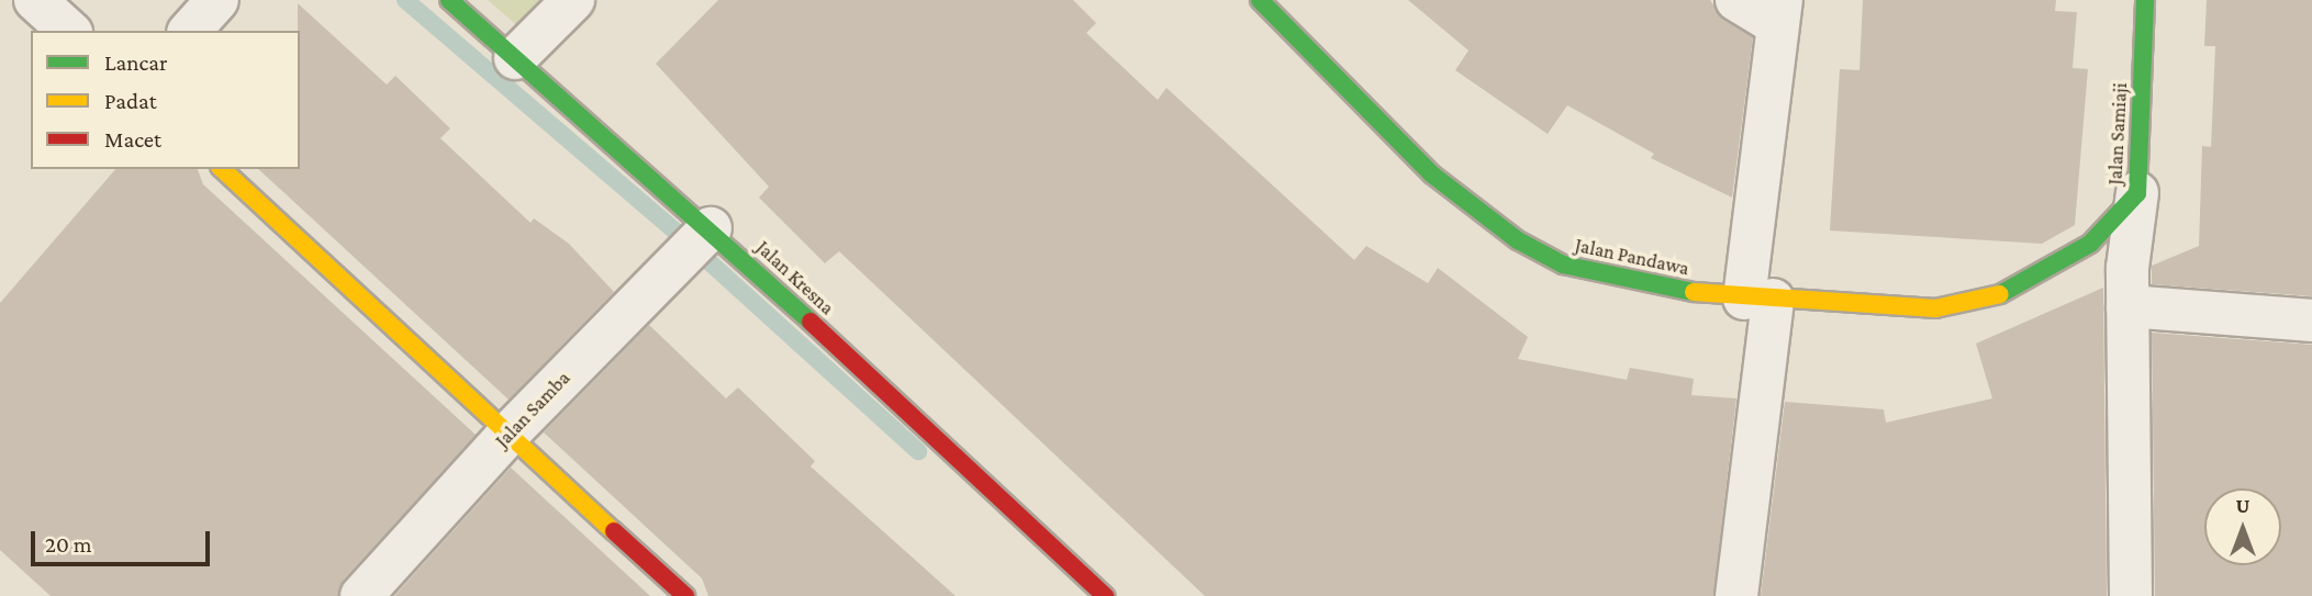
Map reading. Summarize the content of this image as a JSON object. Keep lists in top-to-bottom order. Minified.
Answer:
{"streets":{"street":["Jalan Samiaji","Jalan Pandawa","Jalan Kresna","Jalan Samba"]},"crossings":[["Jalan Samiaji","Jalan Pandawa"],["Jalan Kresna","Jalan Samba"]],"legend":["Lancar","Padat","Macet"],"scale_bar":"20 m","north":"top"}
